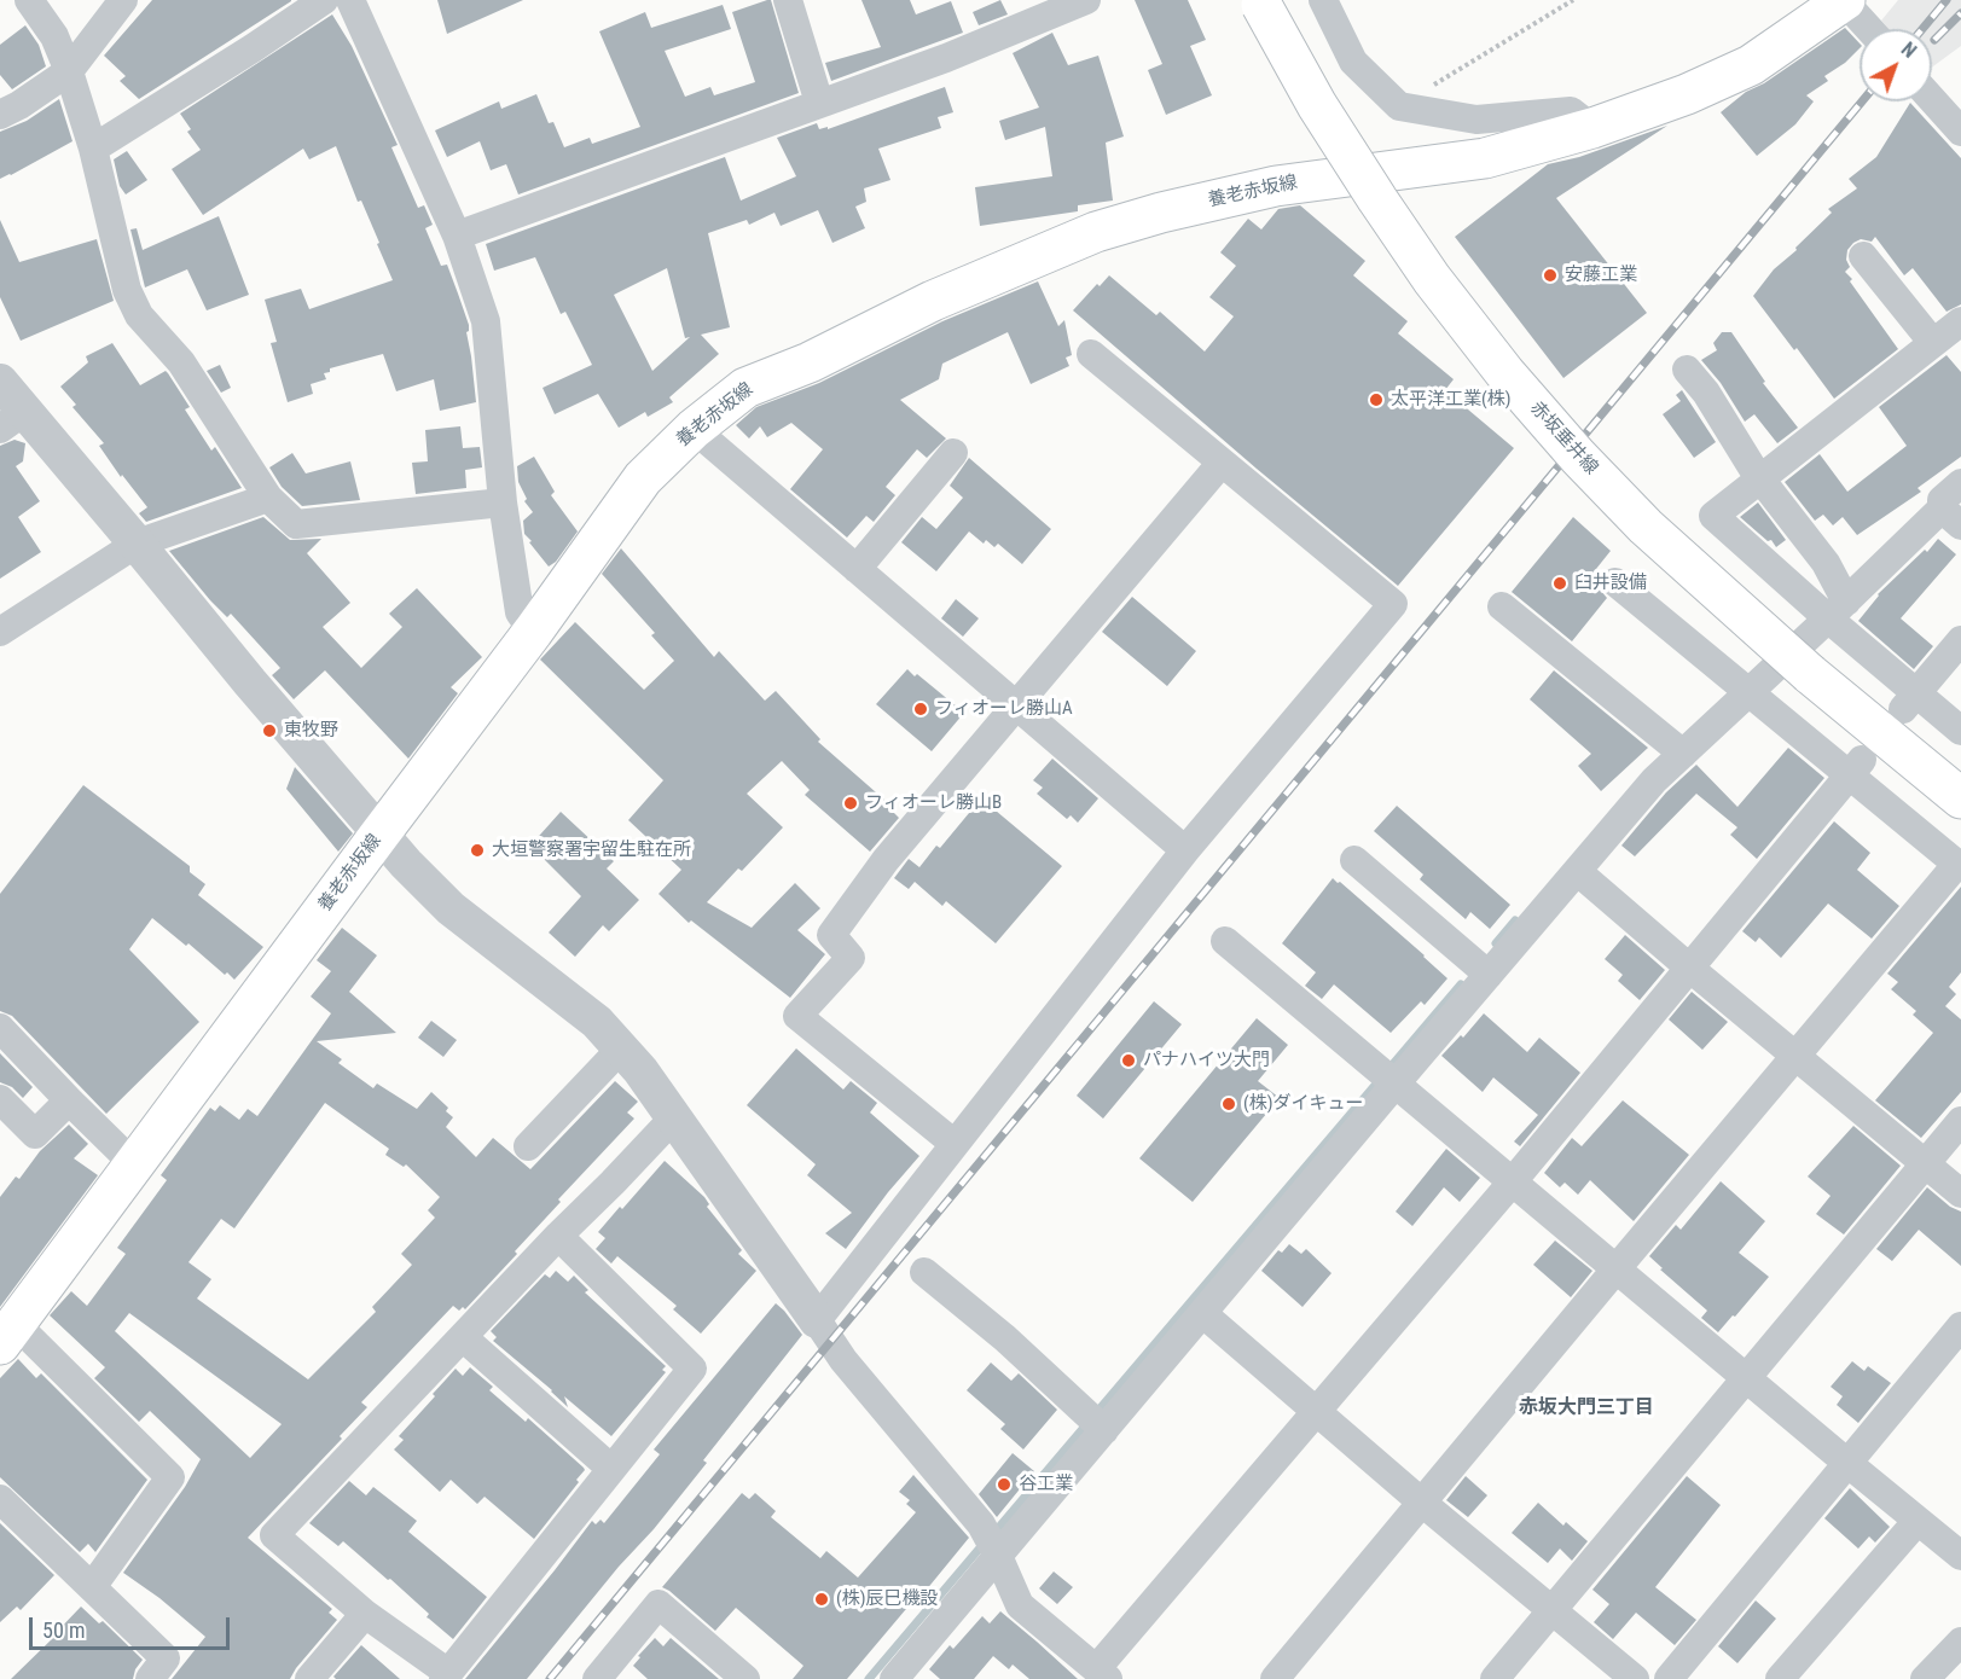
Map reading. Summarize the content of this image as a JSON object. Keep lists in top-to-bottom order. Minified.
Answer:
{"streets":{"main road":["養老赤坂線","赤坂垂井線"]},"districts":["赤坂大門三丁目"],"places":["安藤工業","太平洋工業(株)","臼井設備","フィオーレ勝山A","東牧野","フィオーレ勝山B","大垣警察署宇留生駐在所","パナハイツ大門","(株)ダイキュー","谷工業","(株)辰巳機設"],"scale_bar":"50 m","north":"top right"}
